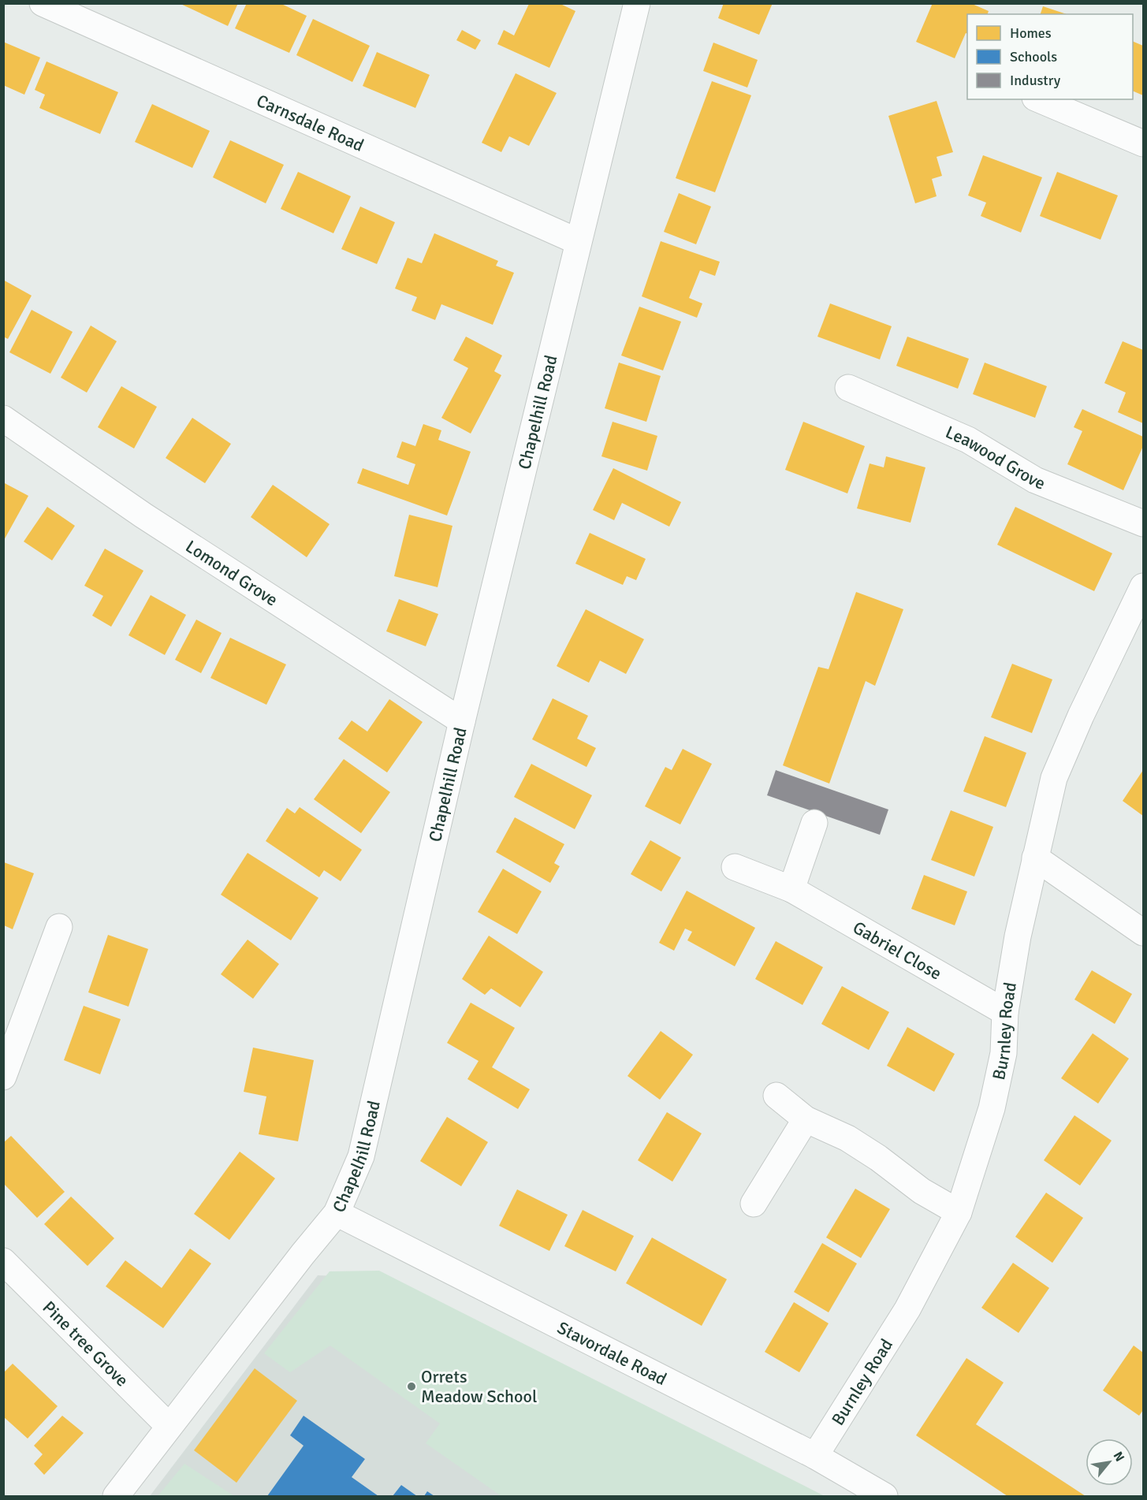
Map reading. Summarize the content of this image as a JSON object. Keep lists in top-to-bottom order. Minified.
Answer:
{"streets":{"street":["Carnsdale Road","Chapelhill Road","Leawood Grove","Lomond Grove","Gabriel Close","Burnley Road","Pine tree Grove","Stavordale Road"]},"crossings":[["Carnsdale Road","Chapelhill Road"],["Chapelhill Road","Lomond Grove"],["Chapelhill Road","Pine tree Grove"],["Chapelhill Road","Stavordale Road"],["Gabriel Close","Burnley Road"],["Burnley Road","Stavordale Road"]],"places":["Orrets Meadow School"],"legend":["Homes","Schools","Industry"],"north":"top right"}
